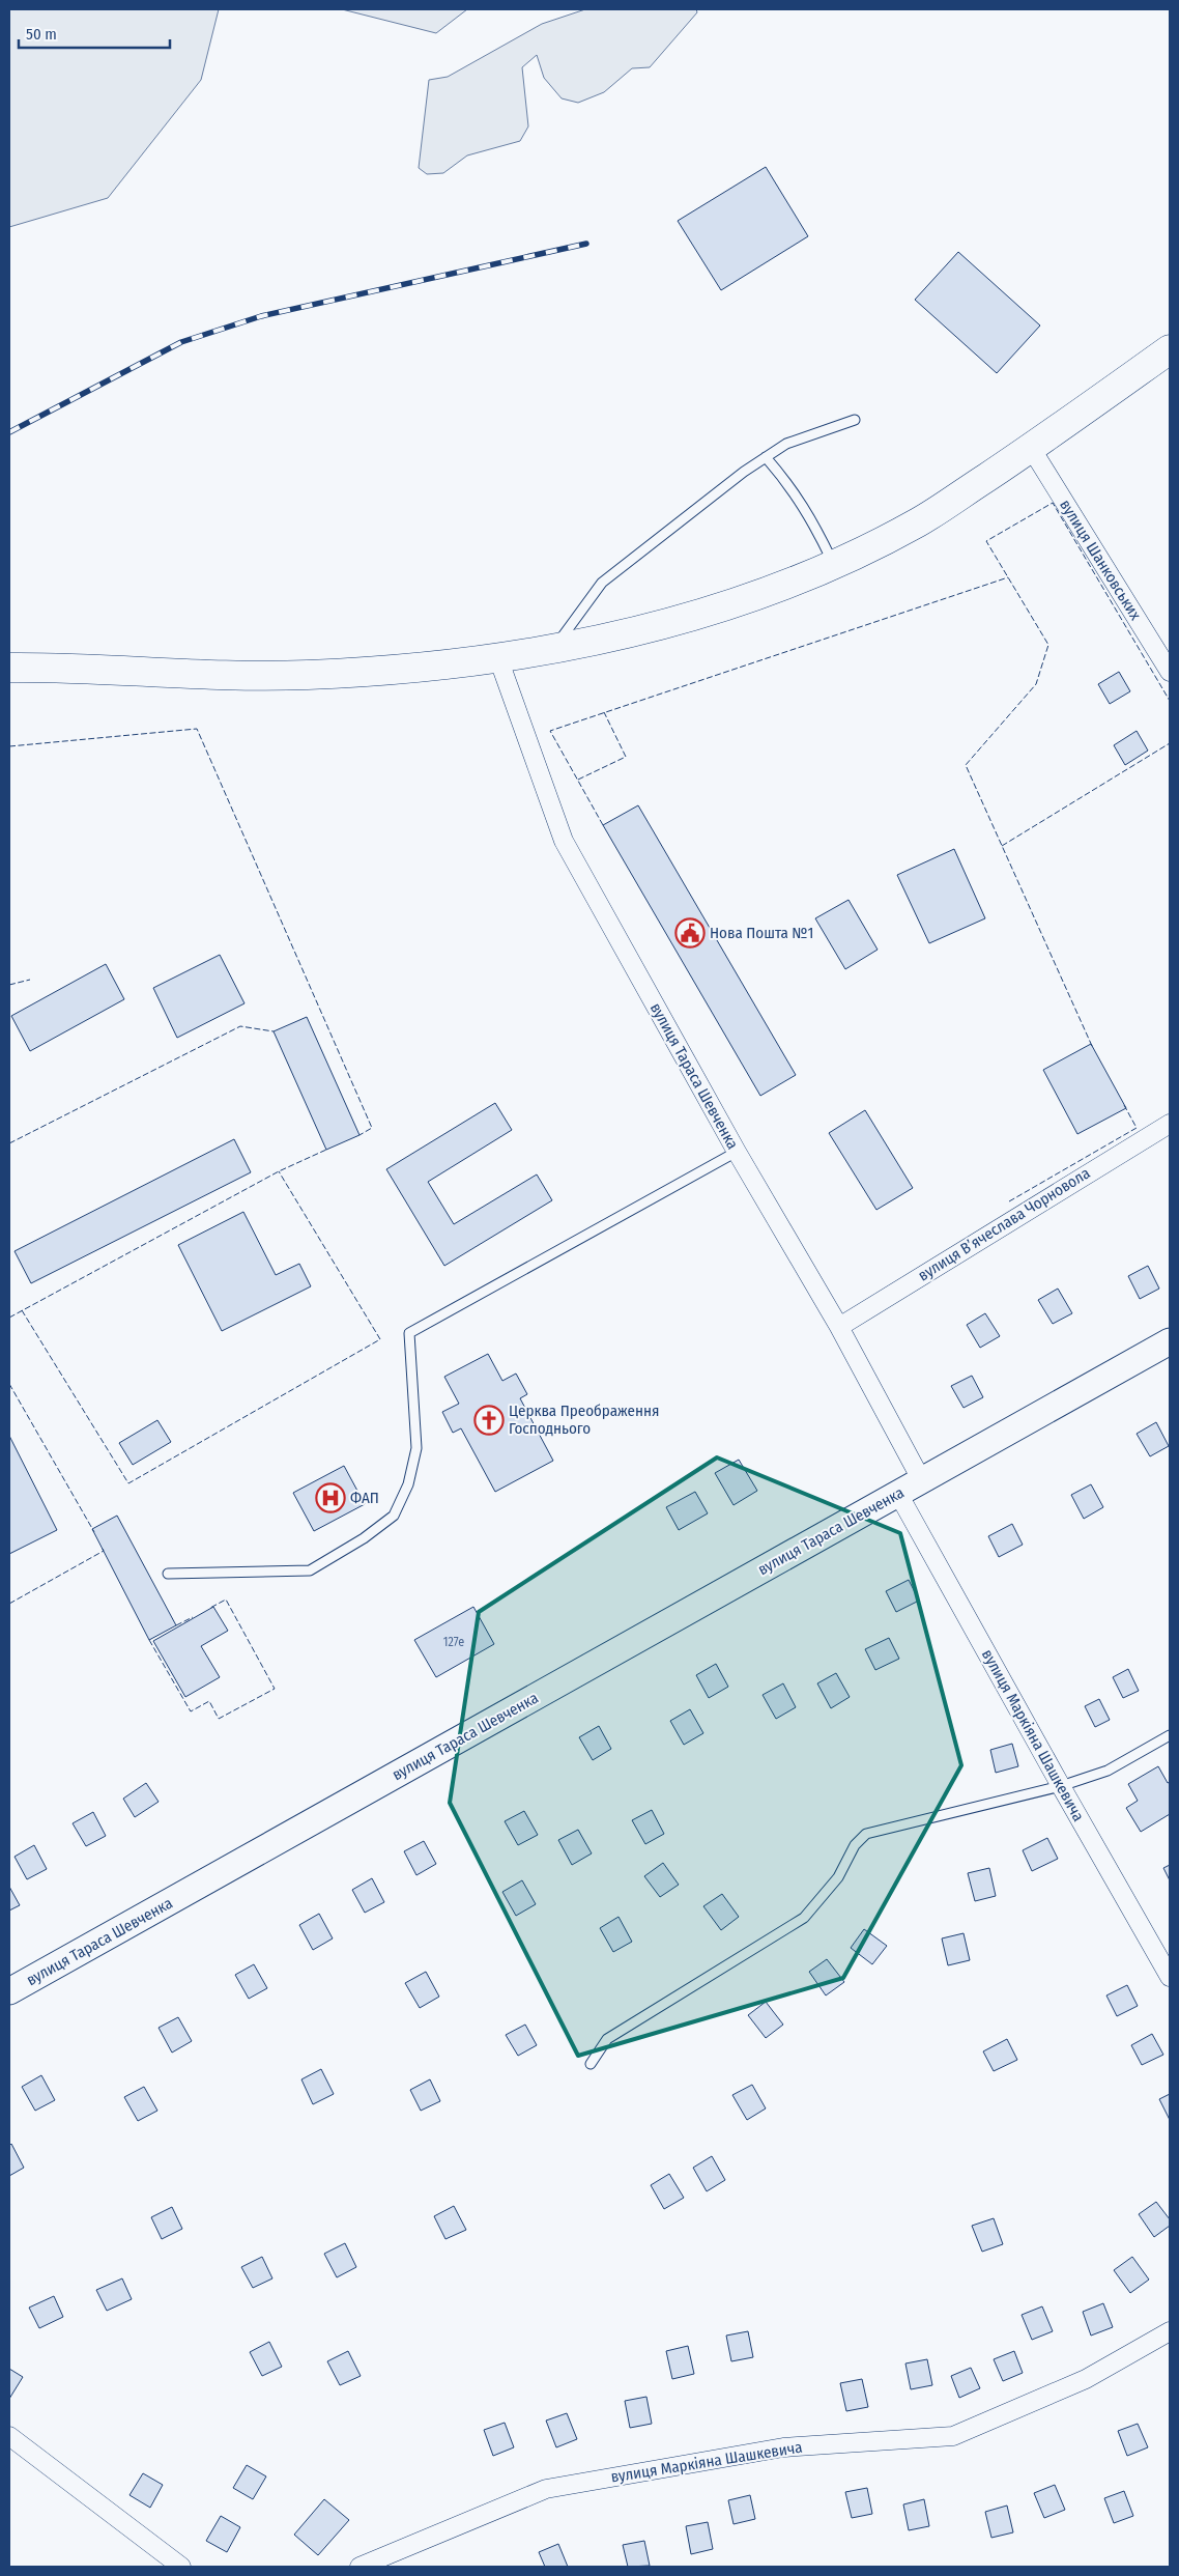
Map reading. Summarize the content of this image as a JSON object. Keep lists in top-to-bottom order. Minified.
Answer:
{"streets":{"street":["вулиця Шанковських","вулиця Тараса Шевченка","вулиця Вʼячеслава Чорновола","вулиця Маркіяна Шашкевича"]},"crossings":[["вулиця Тараса Шевченка","вулиця Вʼячеслава Чорновола"],["вулиця Тараса Шевченка","вулиця Маркіяна Шашкевича"]],"places":{"public building":["Нова Пошта №1"],"church":["Церква Преображення Господнього"],"hospital":["ФАП"]},"house_numbers":["127е"],"scale_bar":"50 m"}
